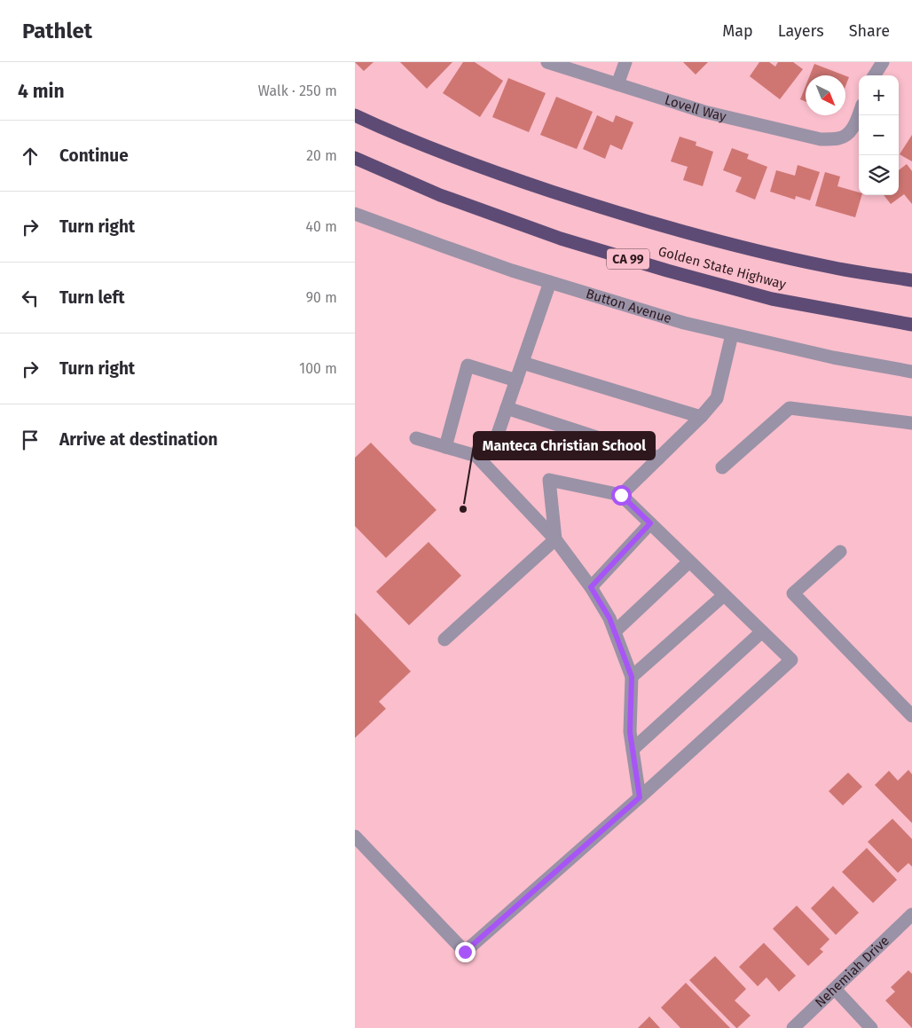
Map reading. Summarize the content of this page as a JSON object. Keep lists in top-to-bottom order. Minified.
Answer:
{"streets":{"highway":["CA 99","Golden State Highway"],"street":["Lovell Way","Button Avenue","Nehemiah Drive"]},"places":["Manteca Christian School"],"north":"bottom right","page":{"header":"Pathlet","nav":["Map","Layers","Share"],"heading":["4 min","Walk · 250 m"],"map_buttons":["+","−"],"list":[["Continue","20 m"],["Turn right","40 m"],["Turn left","90 m"],["Turn right","100 m"],"Arrive at destination"]}}
